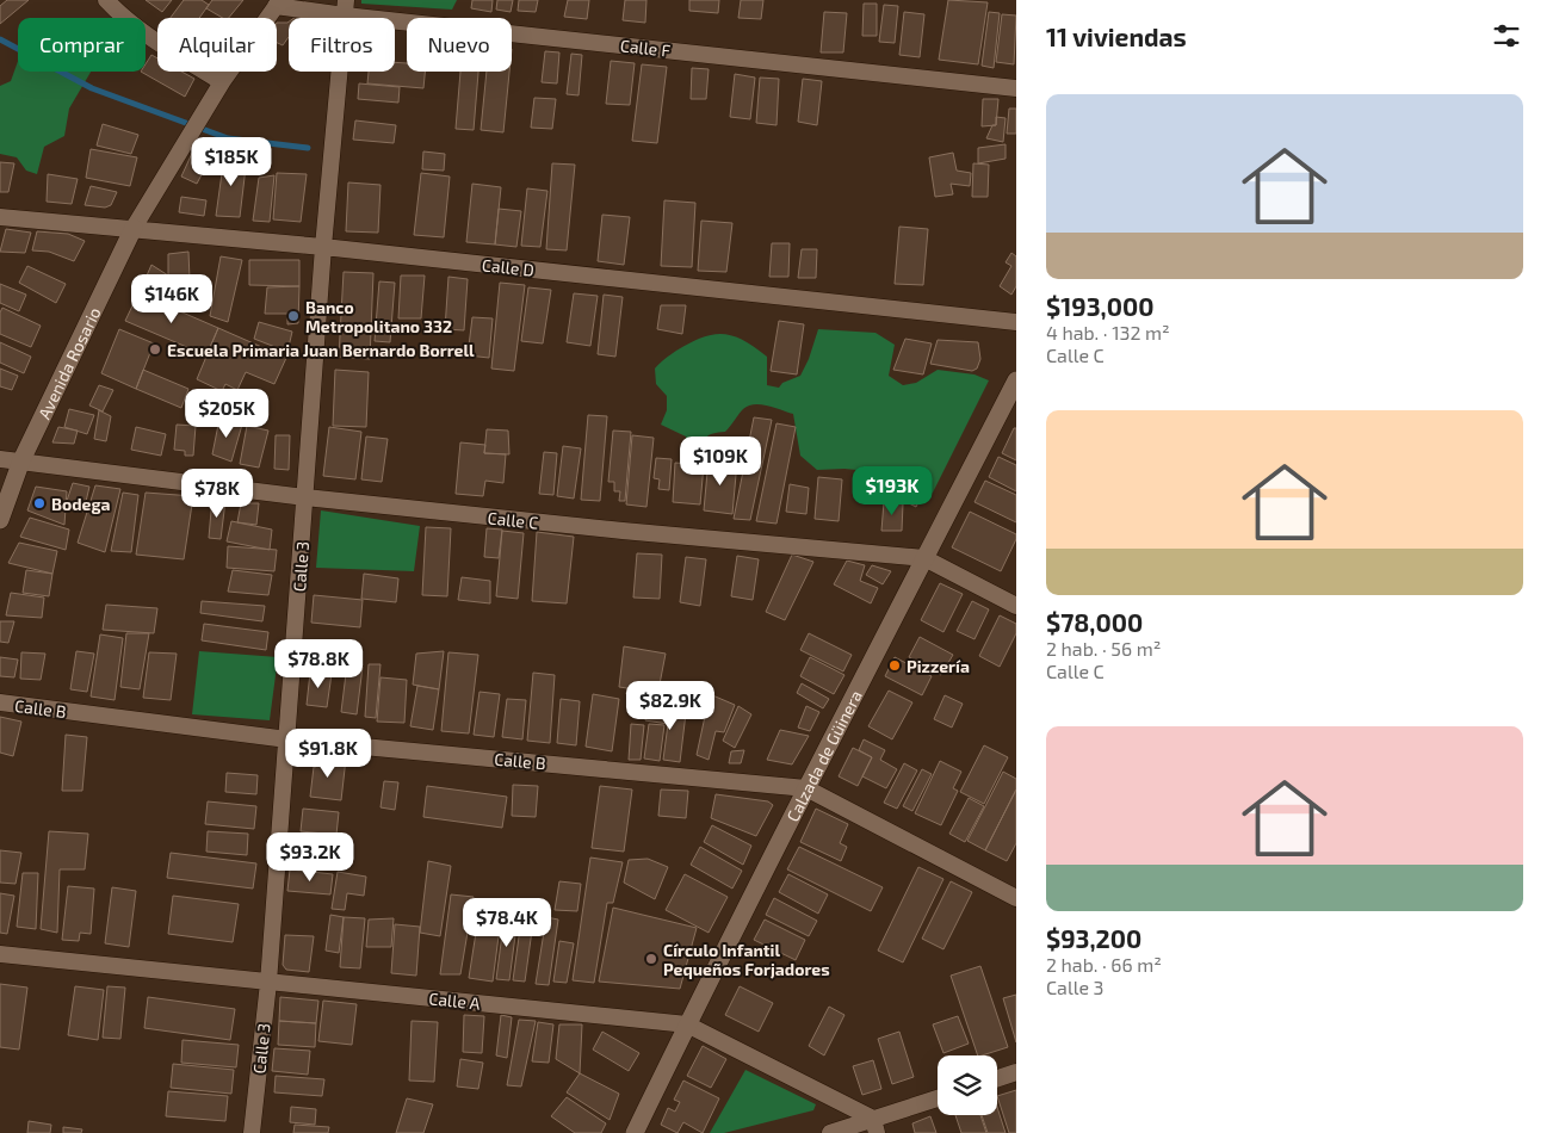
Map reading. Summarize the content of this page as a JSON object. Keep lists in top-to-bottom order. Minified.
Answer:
{"streets":{"main road":["Avenida Rosario","Calzada de Güinera"],"street":["Calle F","Calle D","Calle C","Calle 3","Calle B","Calle A"]},"crossings":[["Calle F","Avenida Rosario"],["Calle F","Calle 3"],["Calle D","Avenida Rosario"],["Calle D","Calle 3"],["Avenida Rosario","Calle C"],["Calle C","Calle 3"],["Calle C","Calzada de Güinera"],["Calle 3","Calle B"],["Calle 3","Calle A"],["Calle B","Calzada de Güinera"],["Calzada de Güinera","Calle A"]],"places":["Banco Metropolitano 332","Escuela Primaria Juan Bernardo Borrell","Bodega","Pizzería","Círculo Infantil Pequeños Forjadores"],"page":{"heading":"11 viviendas","chip":["Comprar","Alquilar","Filtros","Nuevo"],"list":[{"name":"$193,000","note":"4 hab. · 132 m² · Calle C"},{"name":"$78,000","note":"2 hab. · 56 m² · Calle C"},{"name":"$93,200","note":"2 hab. · 66 m² · Calle 3"}],"price":["$185K","$146K","$205K","$109K","$193K","$78K","$78.8K","$82.9K","$91.8K","$93.2K","$78.4K"]}}
